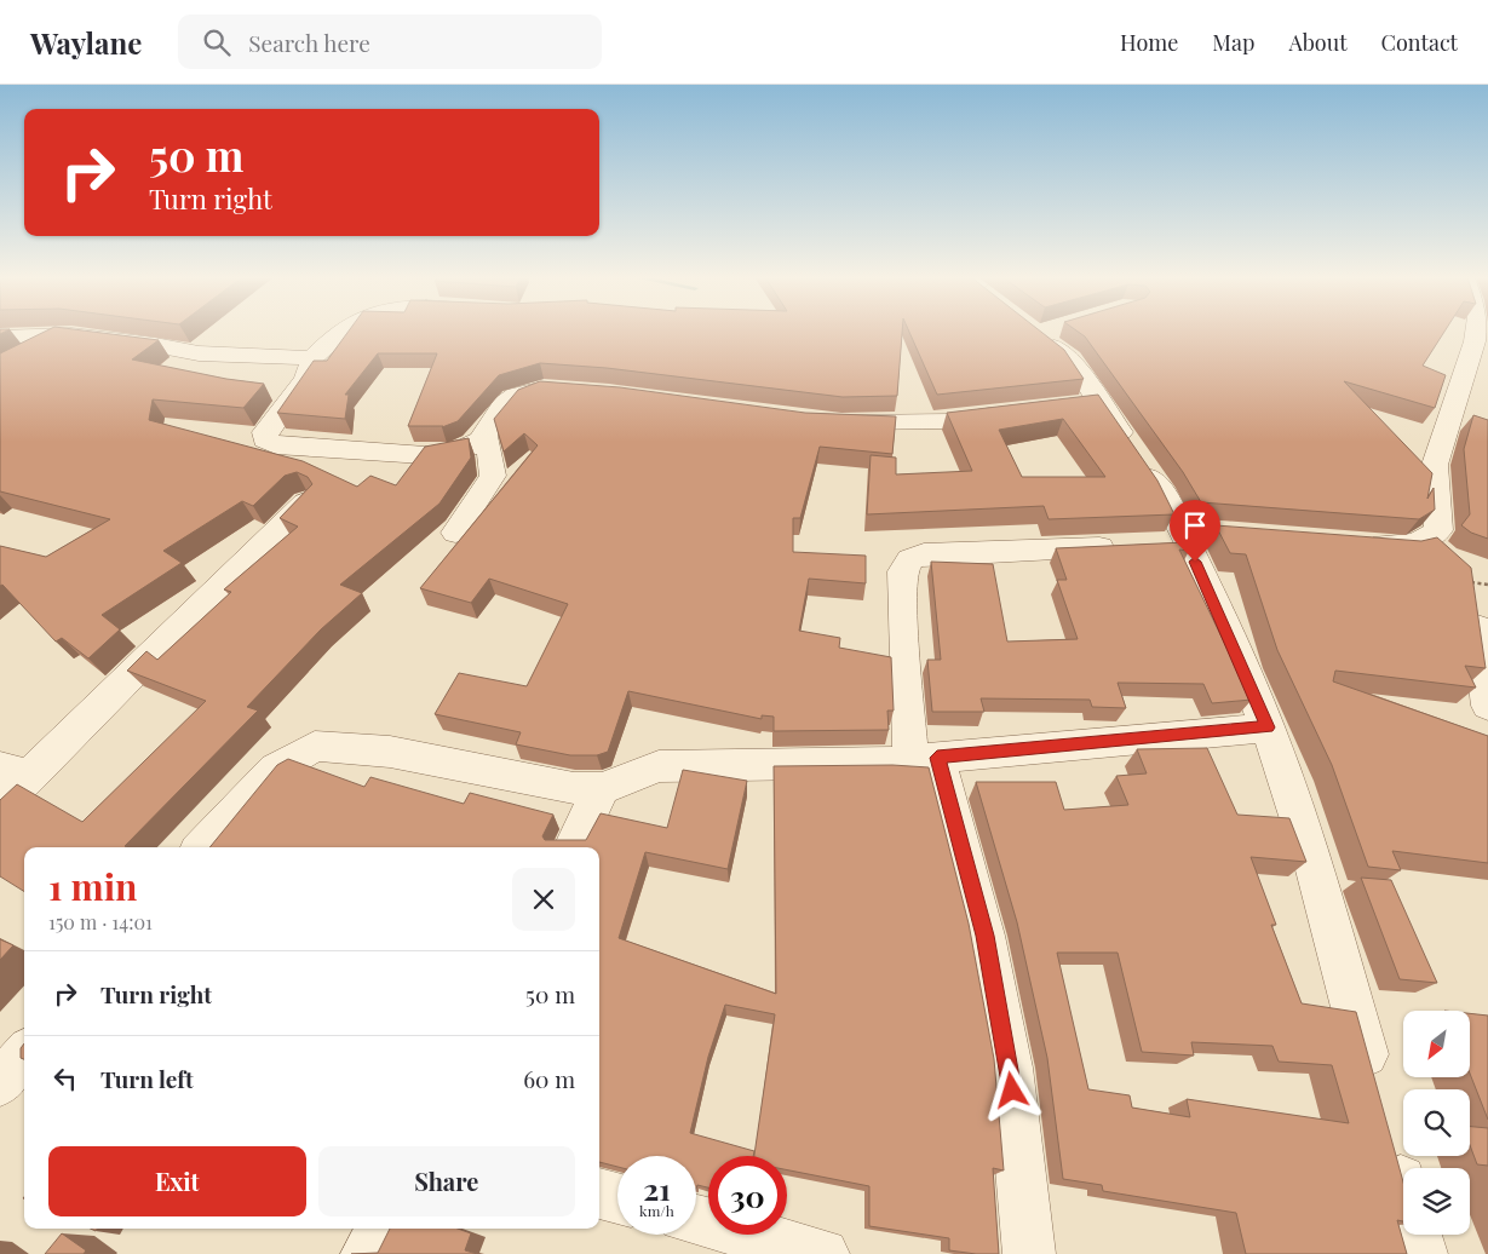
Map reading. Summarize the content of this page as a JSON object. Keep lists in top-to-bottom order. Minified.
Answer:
{"north":"bottom left","page":{"header":"Waylane","search":"Search here","nav":["Home","Map","About","Contact"],"turn":["50 m","Turn right"],"heading":["1 min","150 m · 14:01"],"list":[{"name":"Turn right","value":"50 m"},{"name":"Turn left","value":"60 m"}],"buttons":["Exit","Share"],"speed":"21 km/h","limit":"30"}}
